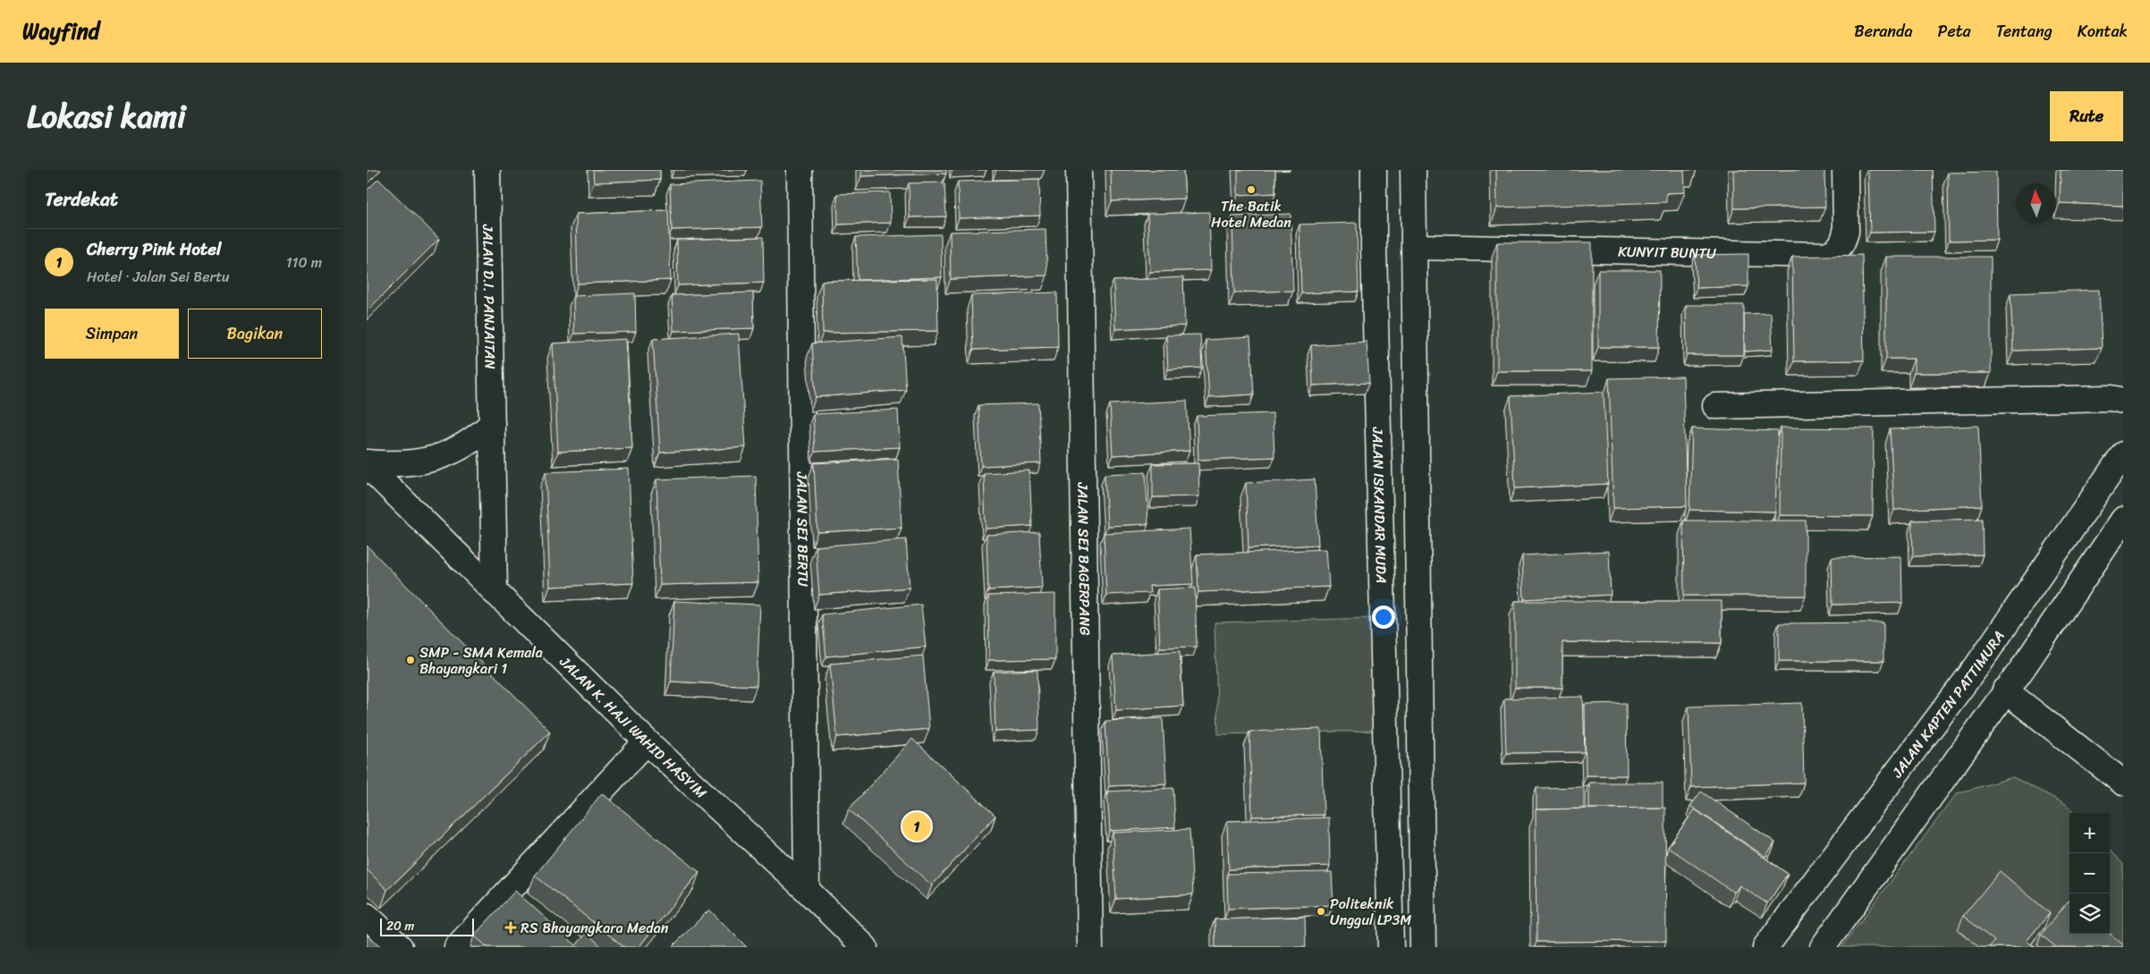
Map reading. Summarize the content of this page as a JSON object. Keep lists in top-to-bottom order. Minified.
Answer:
{"streets":{"street":["KUNYIT BUNTU","JALAN D.I. PANJAITAN","JALAN ISKANDAR MUDA","JALAN SEI BERTU","JALAN SEI BAGERPANG","JALAN KAPTEN PATTIMURA","JALAN K. HAJI WAHID HASYIM"]},"crossings":[["JALAN D.I. PANJAITAN","JALAN K. HAJI WAHID HASYIM"],["JALAN SEI BERTU","JALAN K. HAJI WAHID HASYIM"]],"places":{"other":["The Batik Hotel Medan","SMP - SMA Kemala Bhayangkari 1","Politeknik Unggul LP3M"],"health":["RS Bhayangkara Medan"]},"scale_bar":"20 m","north":"top","page":{"header":"Wayfind","nav":["Beranda","Peta","Tentang","Kontak"],"title":"Lokasi kami","buttons":["Rute",["Simpan","Bagikan"]],"heading":"Terdekat","list":[{"mark":"1","name":"Cherry Pink Hotel","note":"Hotel · Jalan Sei Bertu","value":"110 m"}],"pins":"1","map_buttons":["+","−"],"scale":"20 m"}}
